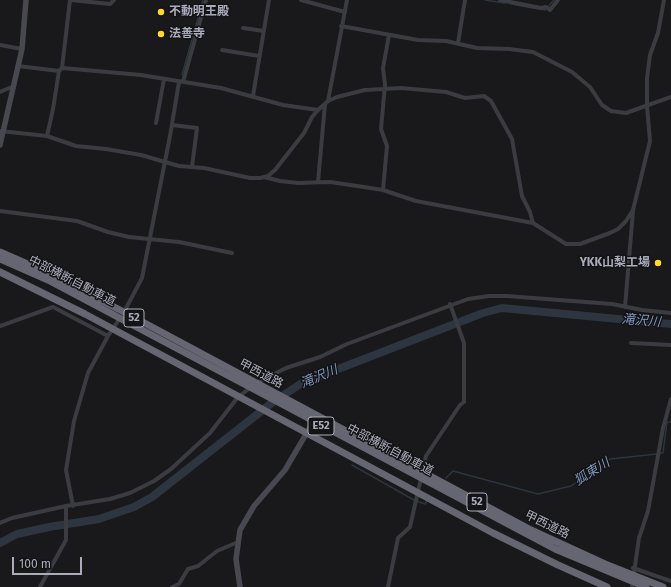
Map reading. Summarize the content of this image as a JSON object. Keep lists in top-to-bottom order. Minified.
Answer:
{"streets":{"highway":["中部横断自動車道","52","甲西道路","E52"]},"water":["滝沢川","狐東川"],"places":["不動明王殿","法善寺","YKK山梨工場"],"scale_bar":"100 m"}
